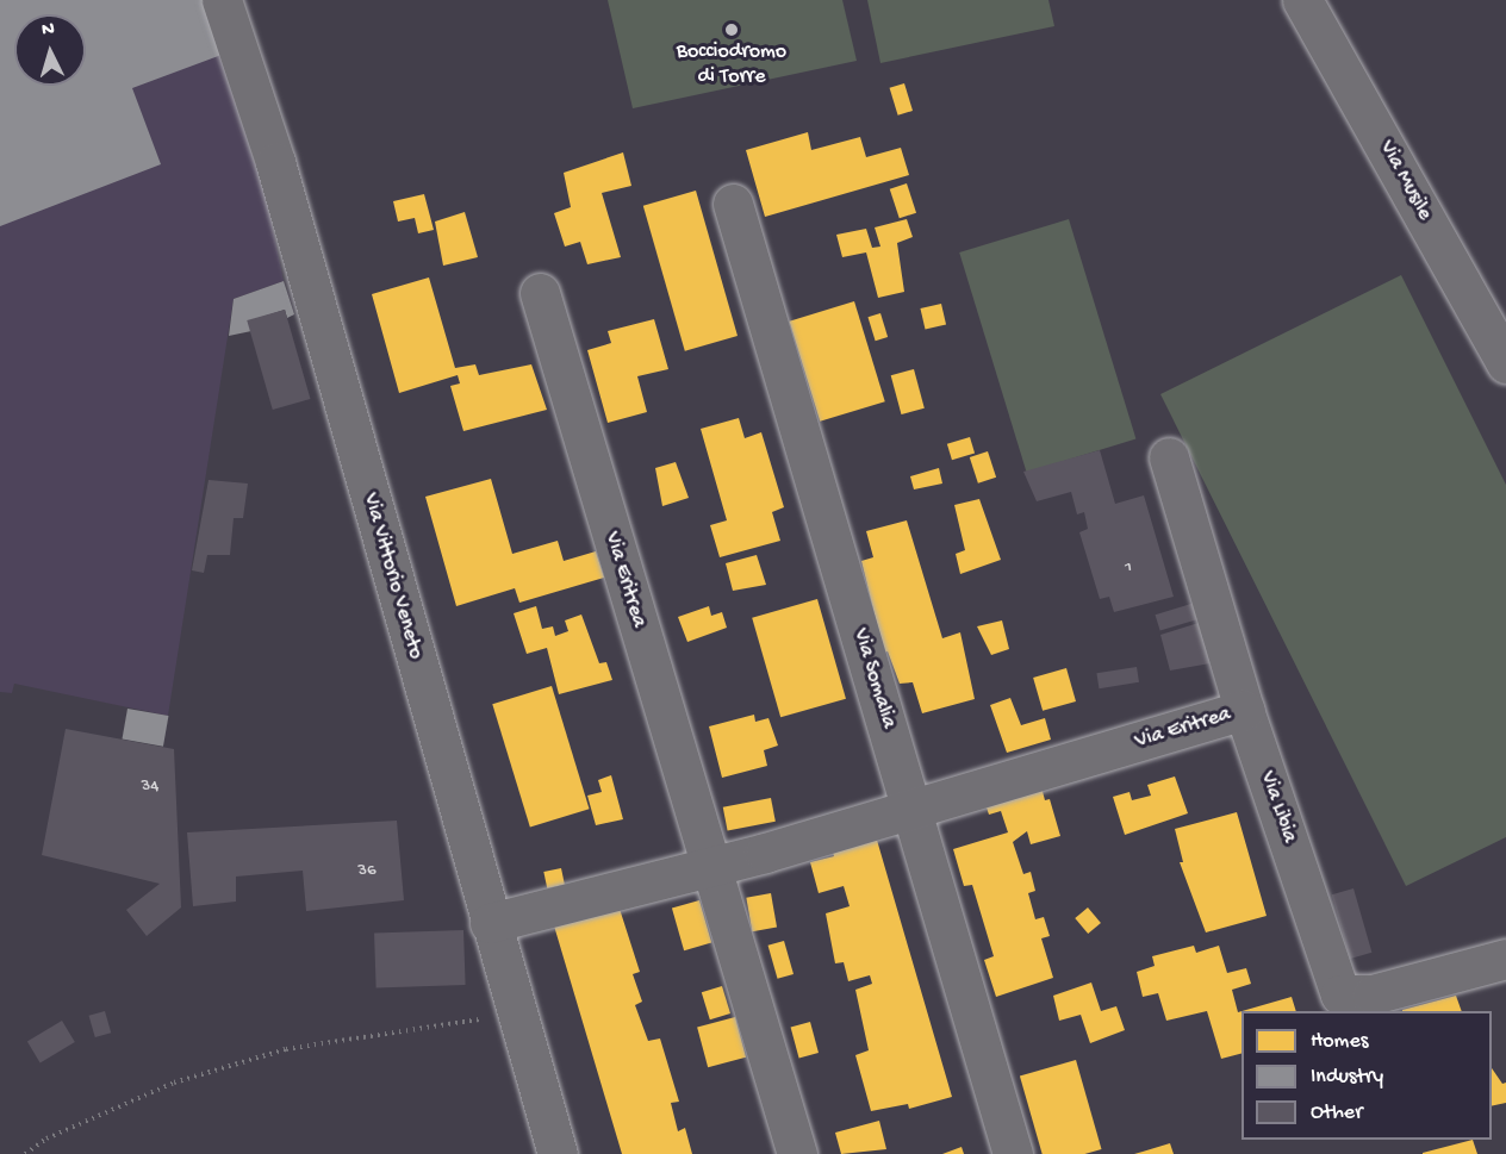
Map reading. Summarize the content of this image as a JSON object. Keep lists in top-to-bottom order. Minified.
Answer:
{"streets":{"street":["Via Musile","Via Vittorio Veneto","Via Eritrea","Via Somalia","Via Libia"]},"crossings":[["Via Vittorio Veneto","Via Eritrea"],["Via Eritrea","Via Somalia"],["Via Eritrea","Via Libia"]],"places":["Bocciodromo di Torre"],"house_numbers":["1","34","36"],"legend":["Homes","Industry","Other"],"north":"top"}
